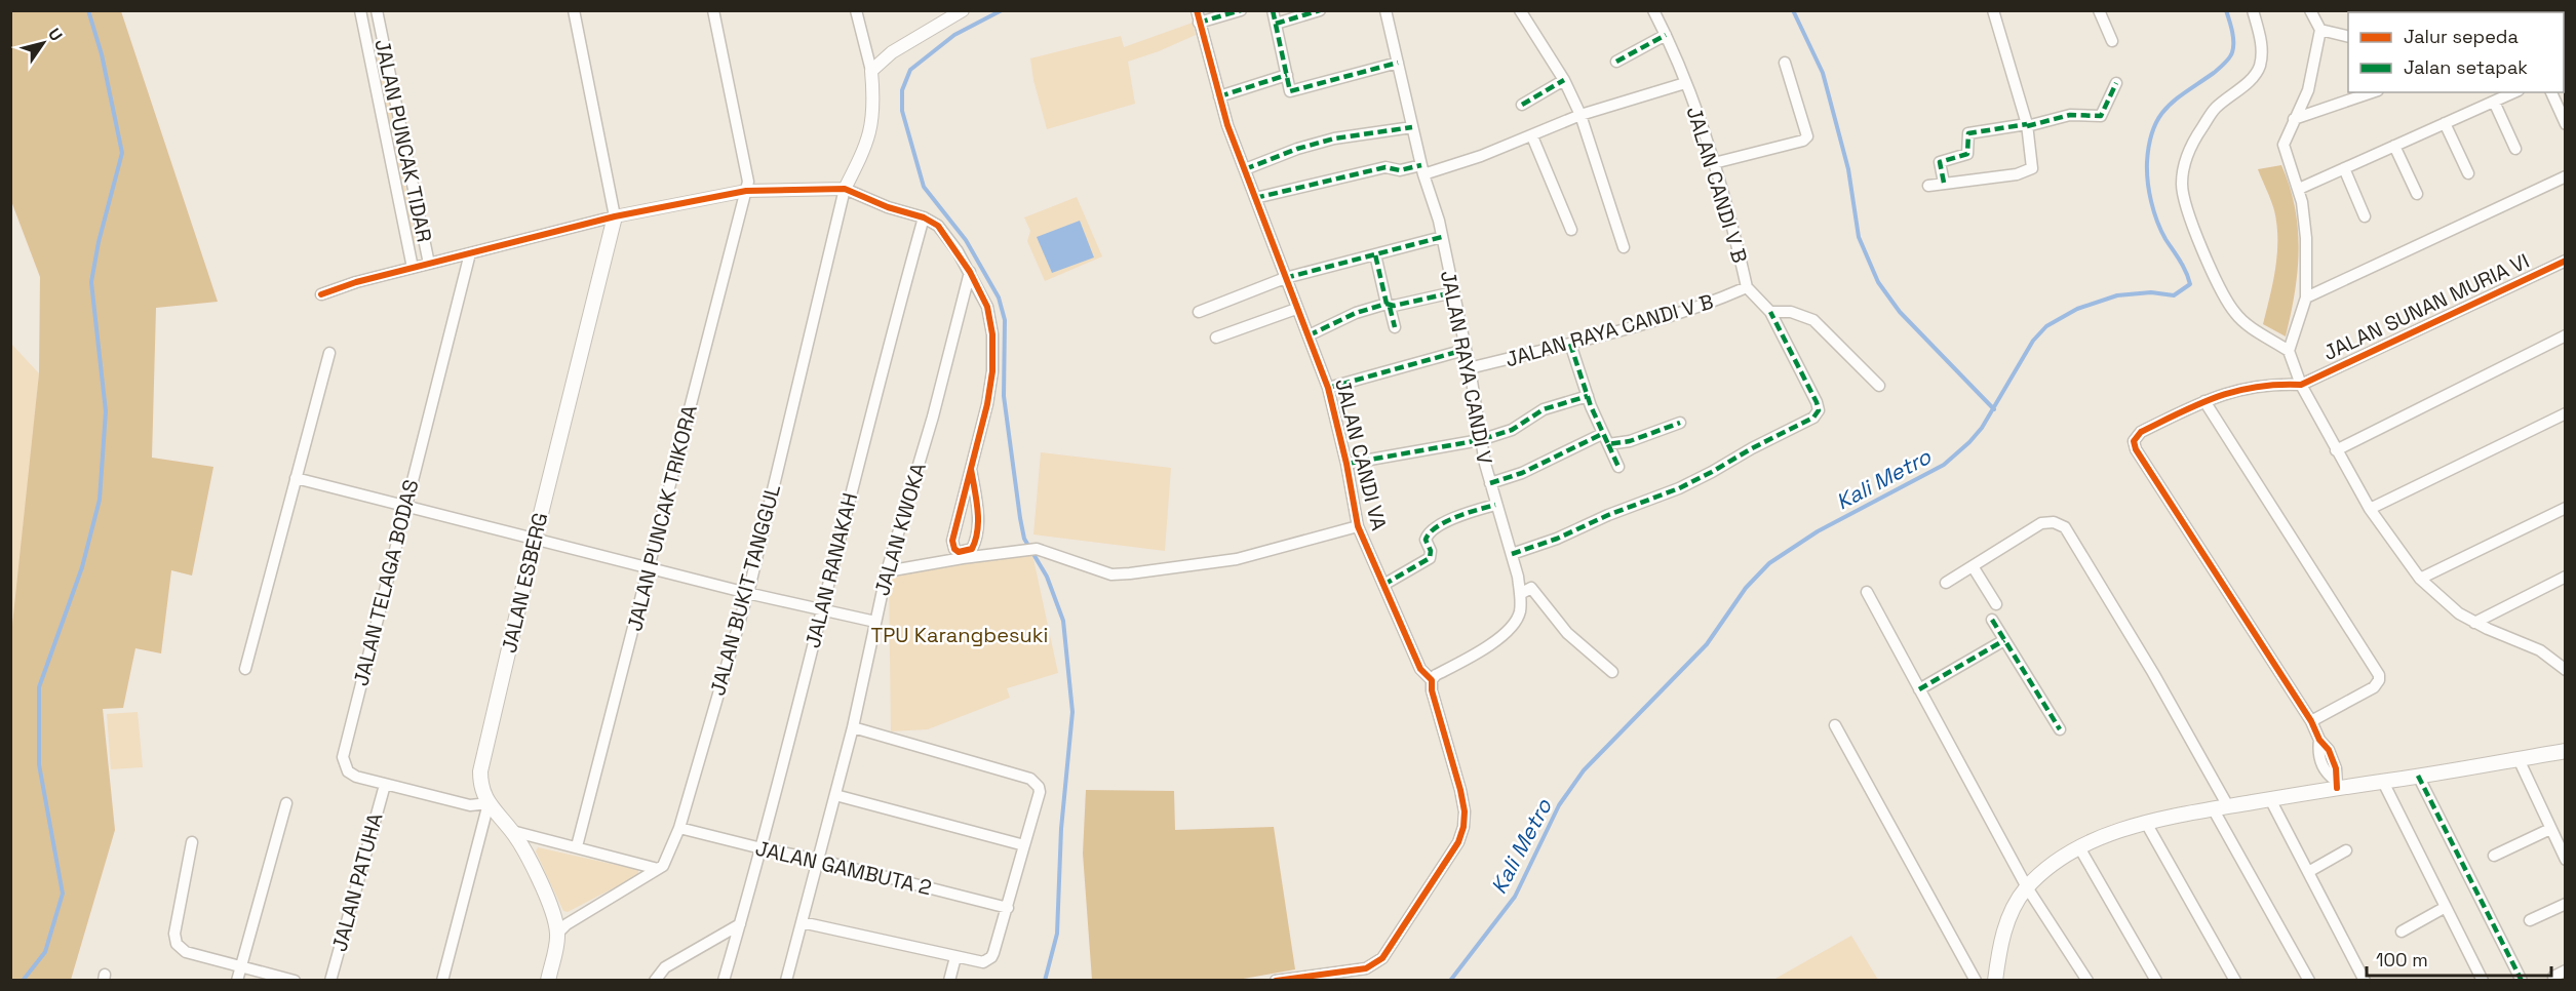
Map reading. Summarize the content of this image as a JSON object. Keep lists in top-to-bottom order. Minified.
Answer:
{"streets":{"main road":["JALAN ESBERG"],"street":["JALAN PUNCAK TIDAR","JALAN CANDI V B","JALAN SUNAN MURIA VI","JALAN RAYA CANDI V B","JALAN RAYA CANDI V","JALAN CANDI VA","JALAN PUNCAK TRIKORA","JALAN KWOKA","JALAN RANAKAH","JALAN TELAGA BODAS","JALAN BUKIT TANGGUL","JALAN GAMBUTA 2","JALAN PATUHA"]},"crossings":[["JALAN PUNCAK TIDAR","JALAN TELAGA BODAS"],["JALAN PUNCAK TIDAR","JALAN ESBERG"],["JALAN CANDI V B","JALAN RAYA CANDI V B"],["JALAN RAYA CANDI V B","JALAN RAYA CANDI V"],["JALAN RAYA CANDI V","JALAN CANDI VA"],["JALAN KWOKA","JALAN GAMBUTA 2"],["JALAN RANAKAH","JALAN GAMBUTA 2"],["JALAN TELAGA BODAS","JALAN ESBERG"],["JALAN TELAGA BODAS","JALAN PATUHA"],["JALAN ESBERG","JALAN BUKIT TANGGUL"],["JALAN BUKIT TANGGUL","JALAN GAMBUTA 2"]],"water":["Kali Metro"],"parks":["TPU Karangbesuki"],"legend":["Jalur sepeda","Jalan setapak"],"scale_bar":"100 m","north":"top right"}
